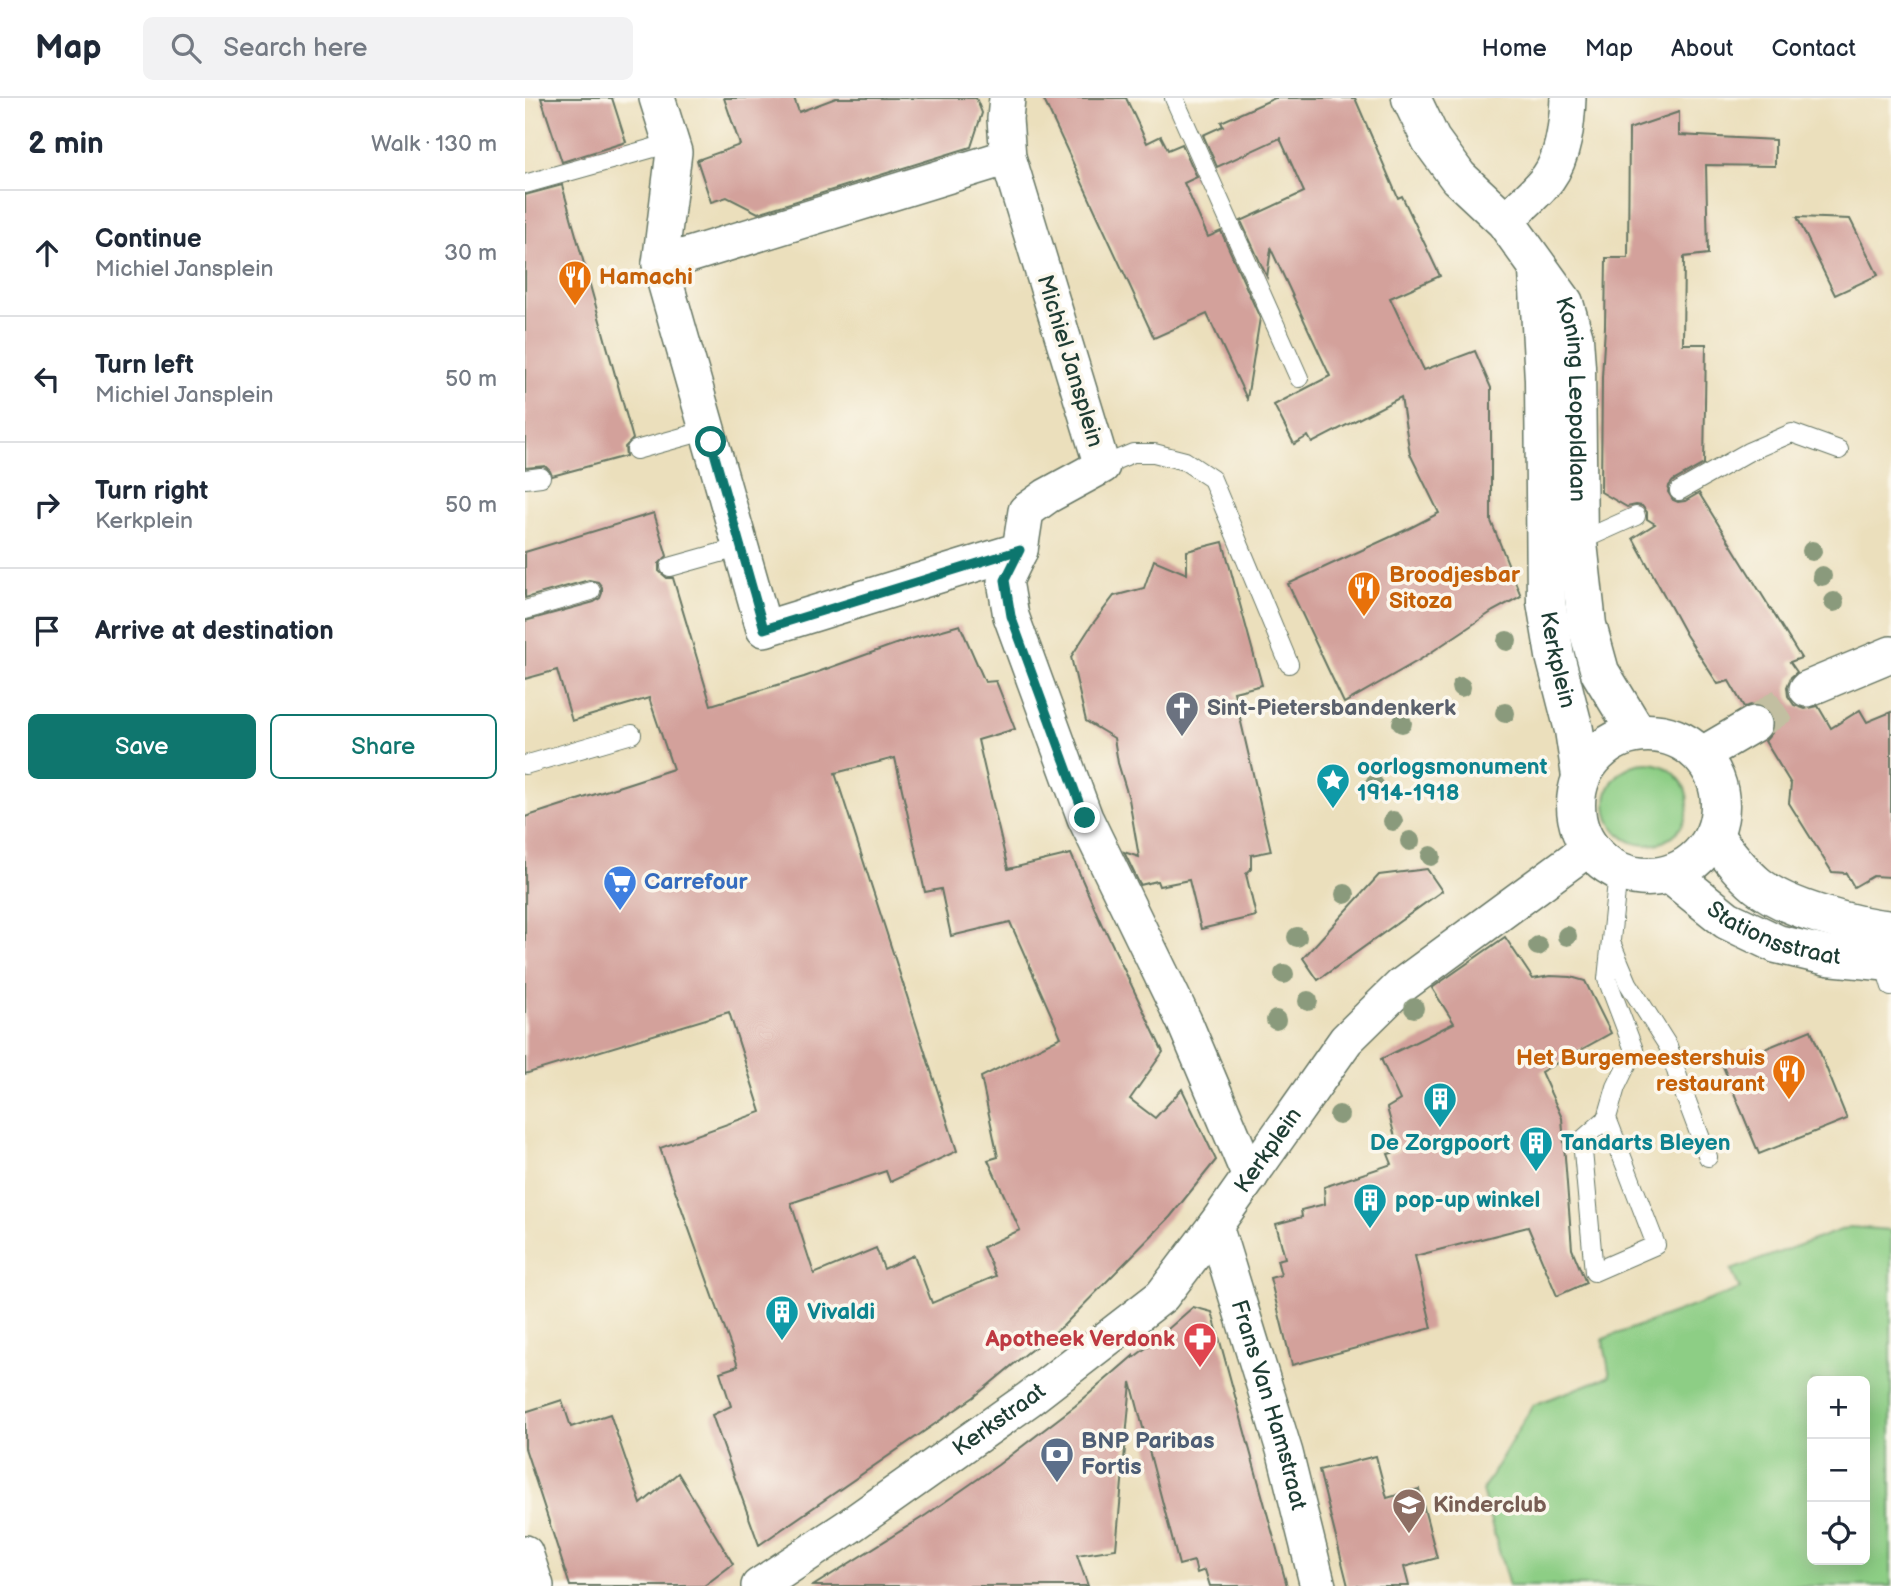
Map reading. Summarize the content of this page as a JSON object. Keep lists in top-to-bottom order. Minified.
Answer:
{"streets":{"main road":["Koning Leopoldlaan","Kerkplein","Stationsstraat"],"street":["Michiel Jansplein","Frans Van Hamstraat","Kerkstraat"]},"crossings":[["Koning Leopoldlaan","Kerkplein"],["Kerkplein","Stationsstraat"],["Kerkplein","Frans Van Hamstraat"],["Kerkplein","Kerkstraat"],["Frans Van Hamstraat","Kerkstraat"]],"places":{"restaurant":["Hamachi","Broodjesbar Sitoza","Het Burgemeestershuis restaurant"],"church":["Sint-Pietersbandenkerk"],"place":["oorlogsmonument 1914-1918"],"supermarket":["Carrefour"],"building":["De Zorgpoort","Tandarts Bleyen","pop-up winkel","Vivaldi"],"pharmacy":["Apotheek Verdonk"],"bank":["BNP Paribas Fortis"],"school or university":["Kinderclub"]},"page":{"header":"Map","search":"Search here","nav":["Home","Map","About","Contact"],"heading":["2 min","Walk · 130 m"],"list":[["Continue","Michiel Jansplein","30 m"],["Turn left","Michiel Jansplein","50 m"],["Turn right","Kerkplein","50 m"],"Arrive at destination"],"buttons":["Save","Share"],"map_buttons":["+","−"]}}
